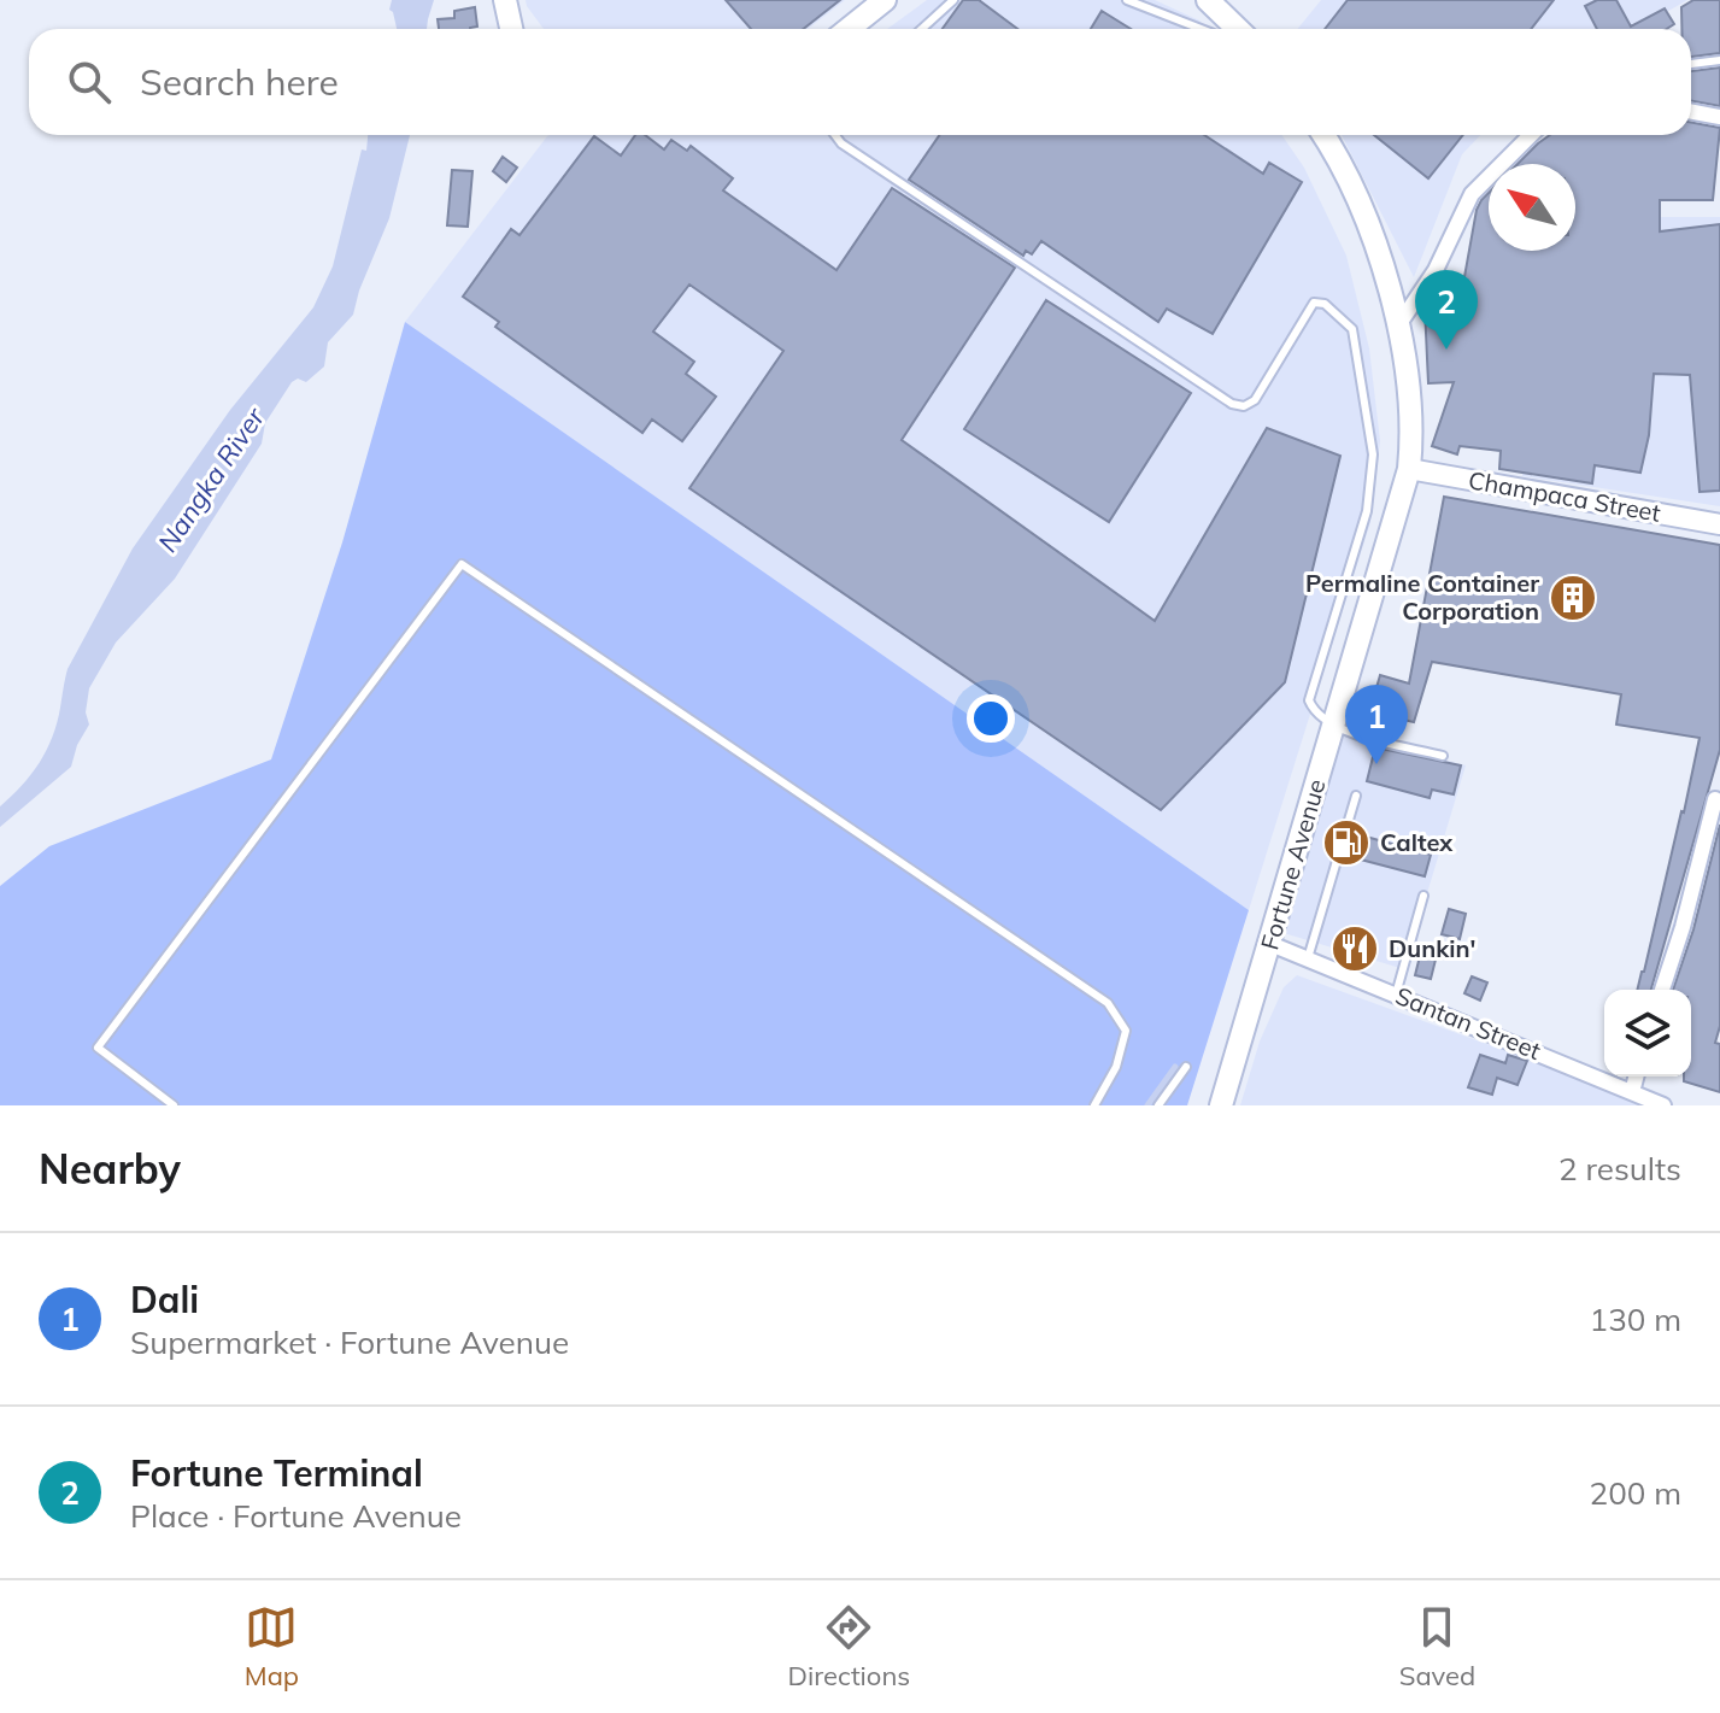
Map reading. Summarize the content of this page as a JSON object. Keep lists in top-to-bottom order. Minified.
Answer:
{"streets":{"main road":["Fortune Avenue"],"street":["Champaca Street","Santan Street"]},"crossings":[["Champaca Street","Fortune Avenue"],["Fortune Avenue","Santan Street"]],"water":["Nangka River"],"places":{"building":["Permaline Container Corporation"],"fuel station":["Caltex"],"restaurant":["Dunkin'"]},"north":"top left","page":{"search":"Search here","pins":["2","1"],"heading":["Nearby","2 results"],"list":[{"mark":"1","name":"Dali","note":"Supermarket · Fortune Avenue","value":"130 m"},{"mark":"2","name":"Fortune Terminal","note":"Place · Fortune Avenue","value":"200 m"}],"nav":["Map","Directions","Saved"]}}
